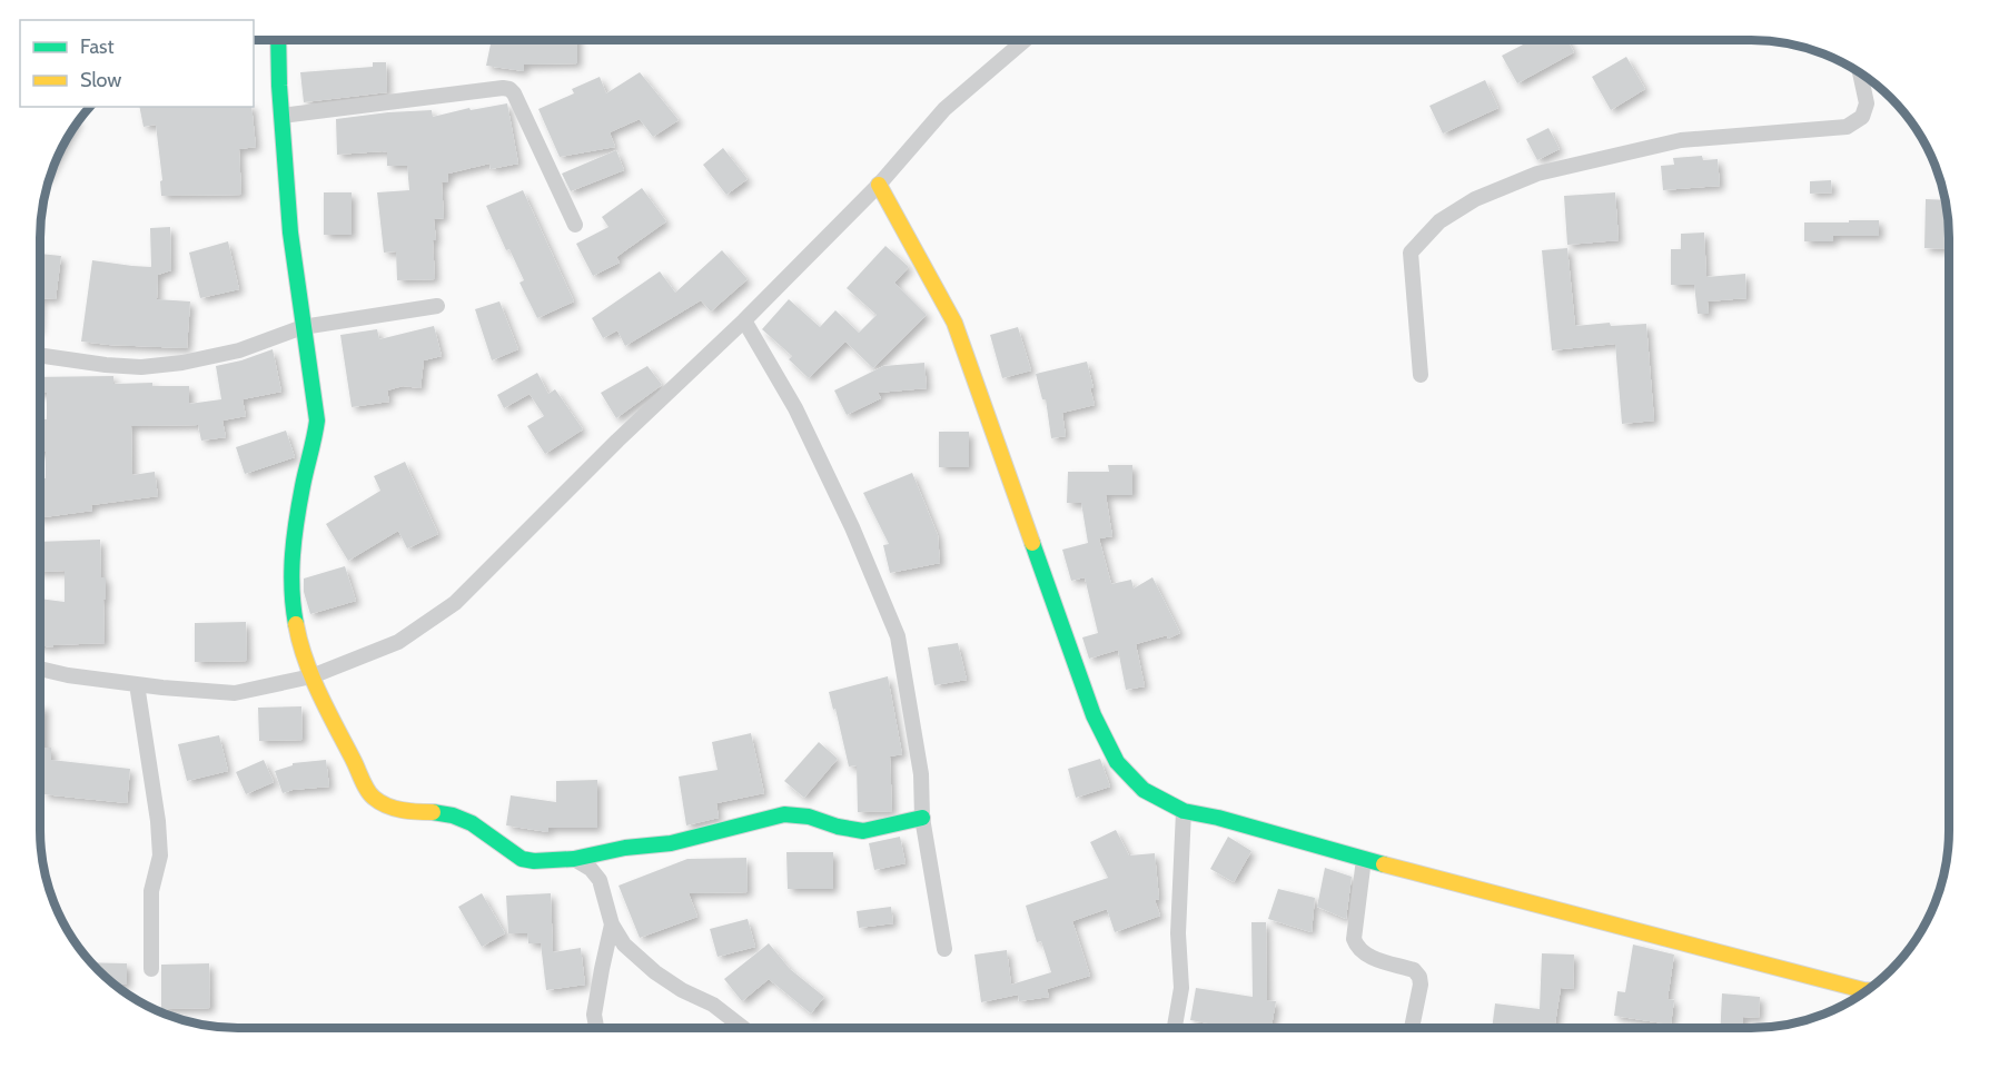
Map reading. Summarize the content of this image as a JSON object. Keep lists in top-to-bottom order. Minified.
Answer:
{"legend":["Fast","Slow"]}
